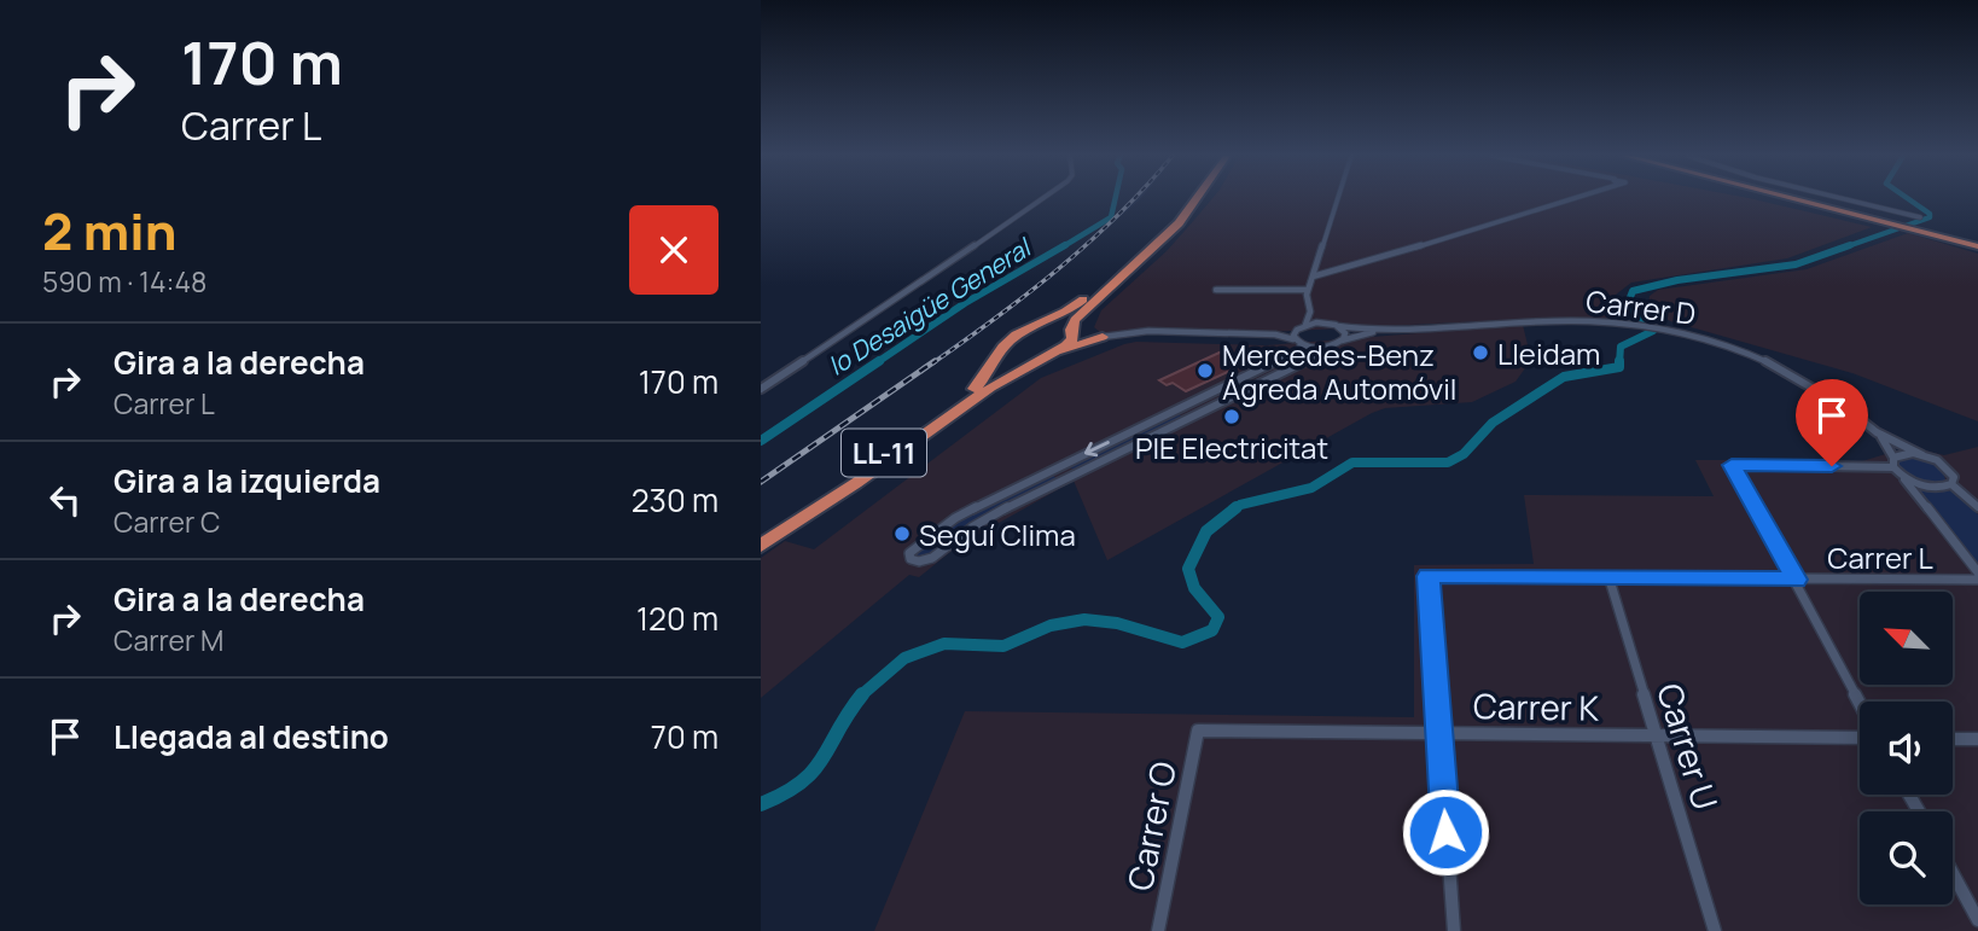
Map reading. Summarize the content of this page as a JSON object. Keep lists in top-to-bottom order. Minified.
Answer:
{"streets":{"highway":["LL-11"],"street":["Carrer D","Carrer L","Carrer K","Carrer U","Carrer O"]},"crossings":[["Carrer L","Carrer K"],["Carrer L","Carrer U"],["Carrer K","Carrer U"],["Carrer K","Carrer O"]],"water":["lo Desaigüe General"],"places":["Lleidam","Mercedes-Benz Ágreda Automóvil","PIE Electricitat","Seguí Clima"],"north":"top left","page":{"turn":["170 m","Carrer L"],"heading":["2 min","590 m · 14:48"],"list":[{"name":"Gira a la derecha","note":"Carrer L","value":"170 m"},{"name":"Gira a la izquierda","note":"Carrer C","value":"230 m"},{"name":"Gira a la derecha","note":"Carrer M","value":"120 m"},{"name":"Llegada al destino","value":"70 m"}]}}
